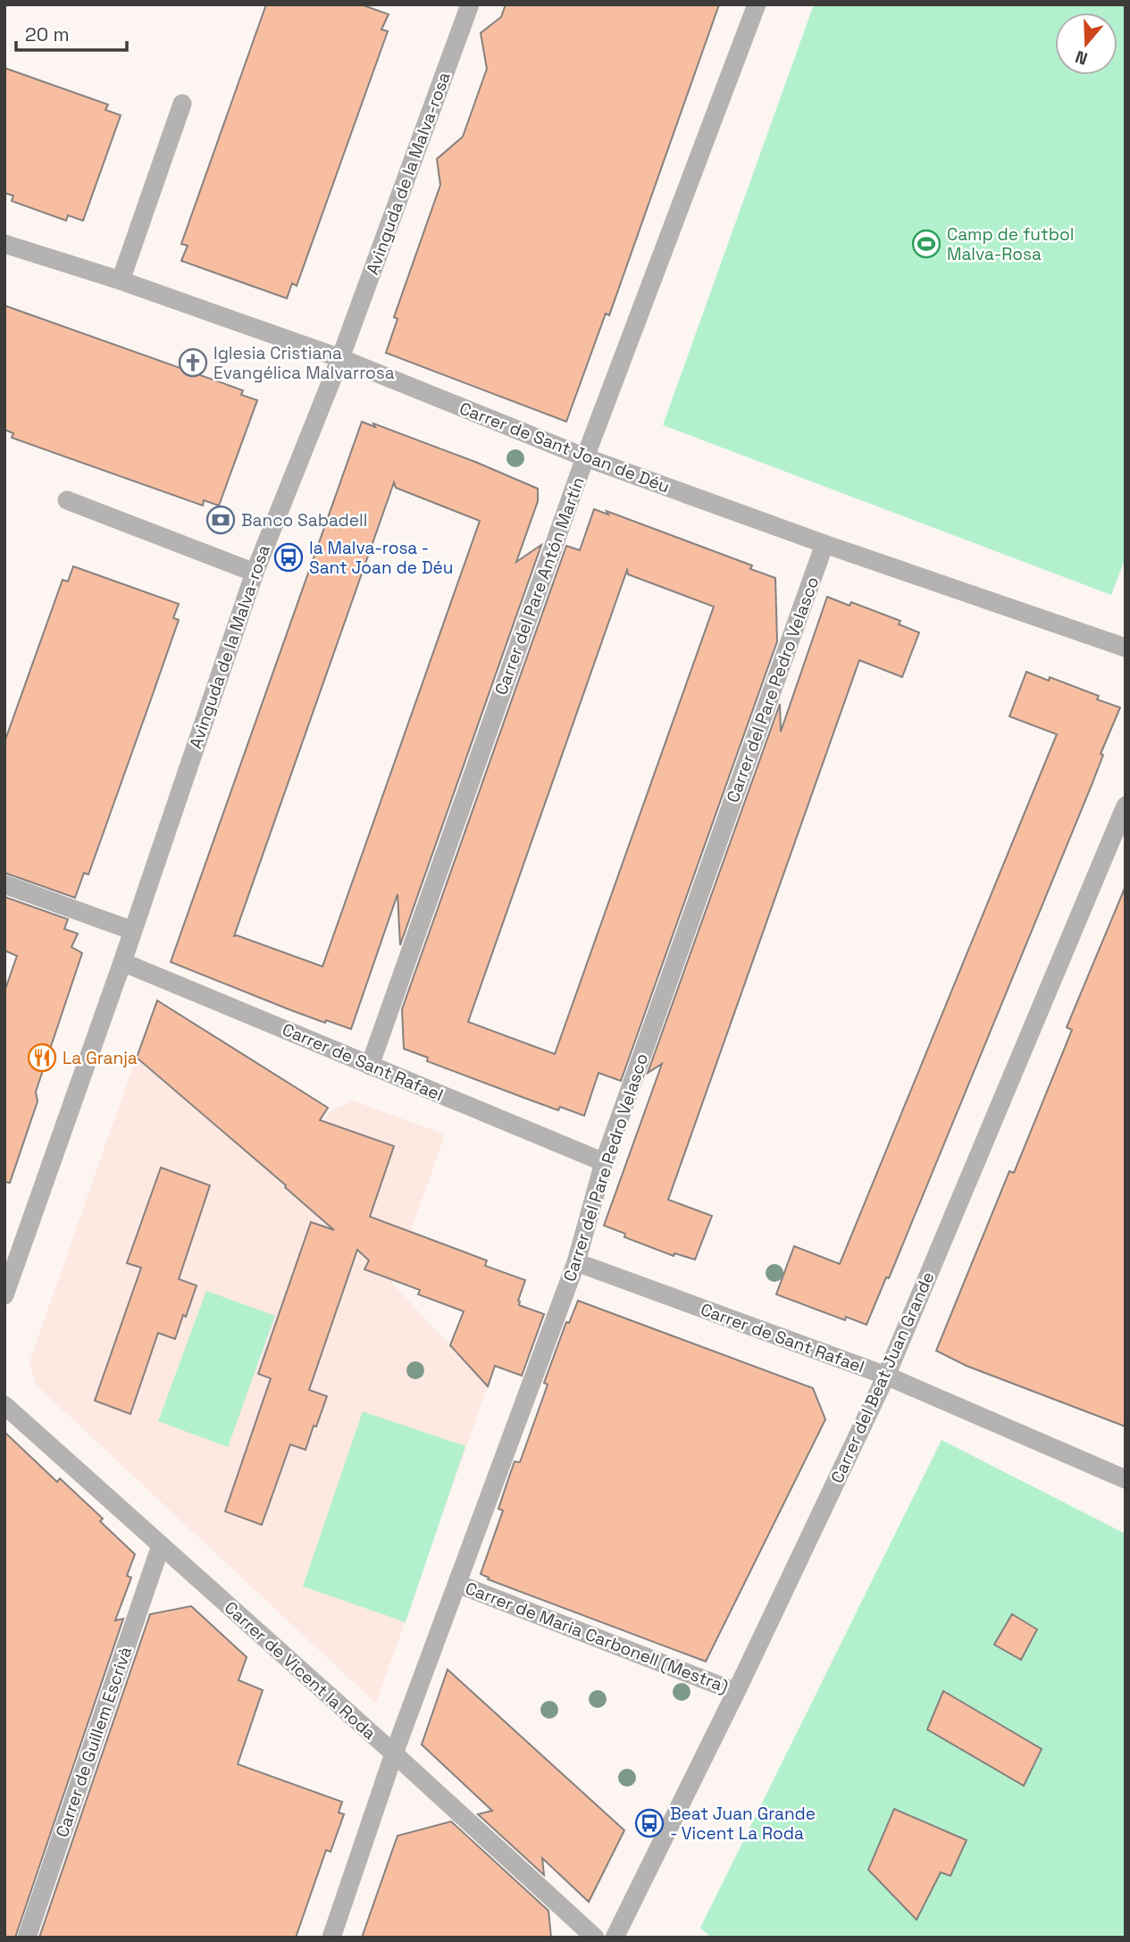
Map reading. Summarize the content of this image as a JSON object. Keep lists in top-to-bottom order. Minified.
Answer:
{"streets":{"street":["Avinguda de la Malva-rosa","Carrer de Sant Joan de Déu","Carrer del Pare Antón Martín","Carrer del Pare Pedro Velasco","Carrer de Sant Rafael","Carrer del Beat Juan Grande","Carrer de Maria Carbonell (Mestra)","Carrer de Vicent la Roda","Carrer de Guillem Escrivà"]},"crossings":[["Avinguda de la Malva-rosa","Carrer de Sant Joan de Déu"],["Avinguda de la Malva-rosa","Carrer de Sant Rafael"],["Carrer de Sant Joan de Déu","Carrer del Pare Antón Martín"],["Carrer de Sant Joan de Déu","Carrer del Pare Pedro Velasco"],["Carrer del Pare Antón Martín","Carrer de Sant Rafael"],["Carrer del Pare Pedro Velasco","Carrer de Sant Rafael"],["Carrer del Pare Pedro Velasco","Carrer de Maria Carbonell (Mestra)"],["Carrer del Pare Pedro Velasco","Carrer de Vicent la Roda"],["Carrer de Sant Rafael","Carrer del Beat Juan Grande"],["Carrer del Beat Juan Grande","Carrer de Maria Carbonell (Mestra)"],["Carrer de Vicent la Roda","Carrer de Guillem Escrivà"]],"places":{"sports":["Camp de futbol Malva-Rosa"],"church":["Iglesia Cristiana Evangélica Malvarrosa"],"bank":["Banco Sabadell"],"bus stop":["la Malva-rosa - Sant Joan de Déu","Beat Juan Grande - Vicent La Roda"],"restaurant":["La Granja"]},"scale_bar":"20 m","north":"bottom"}
